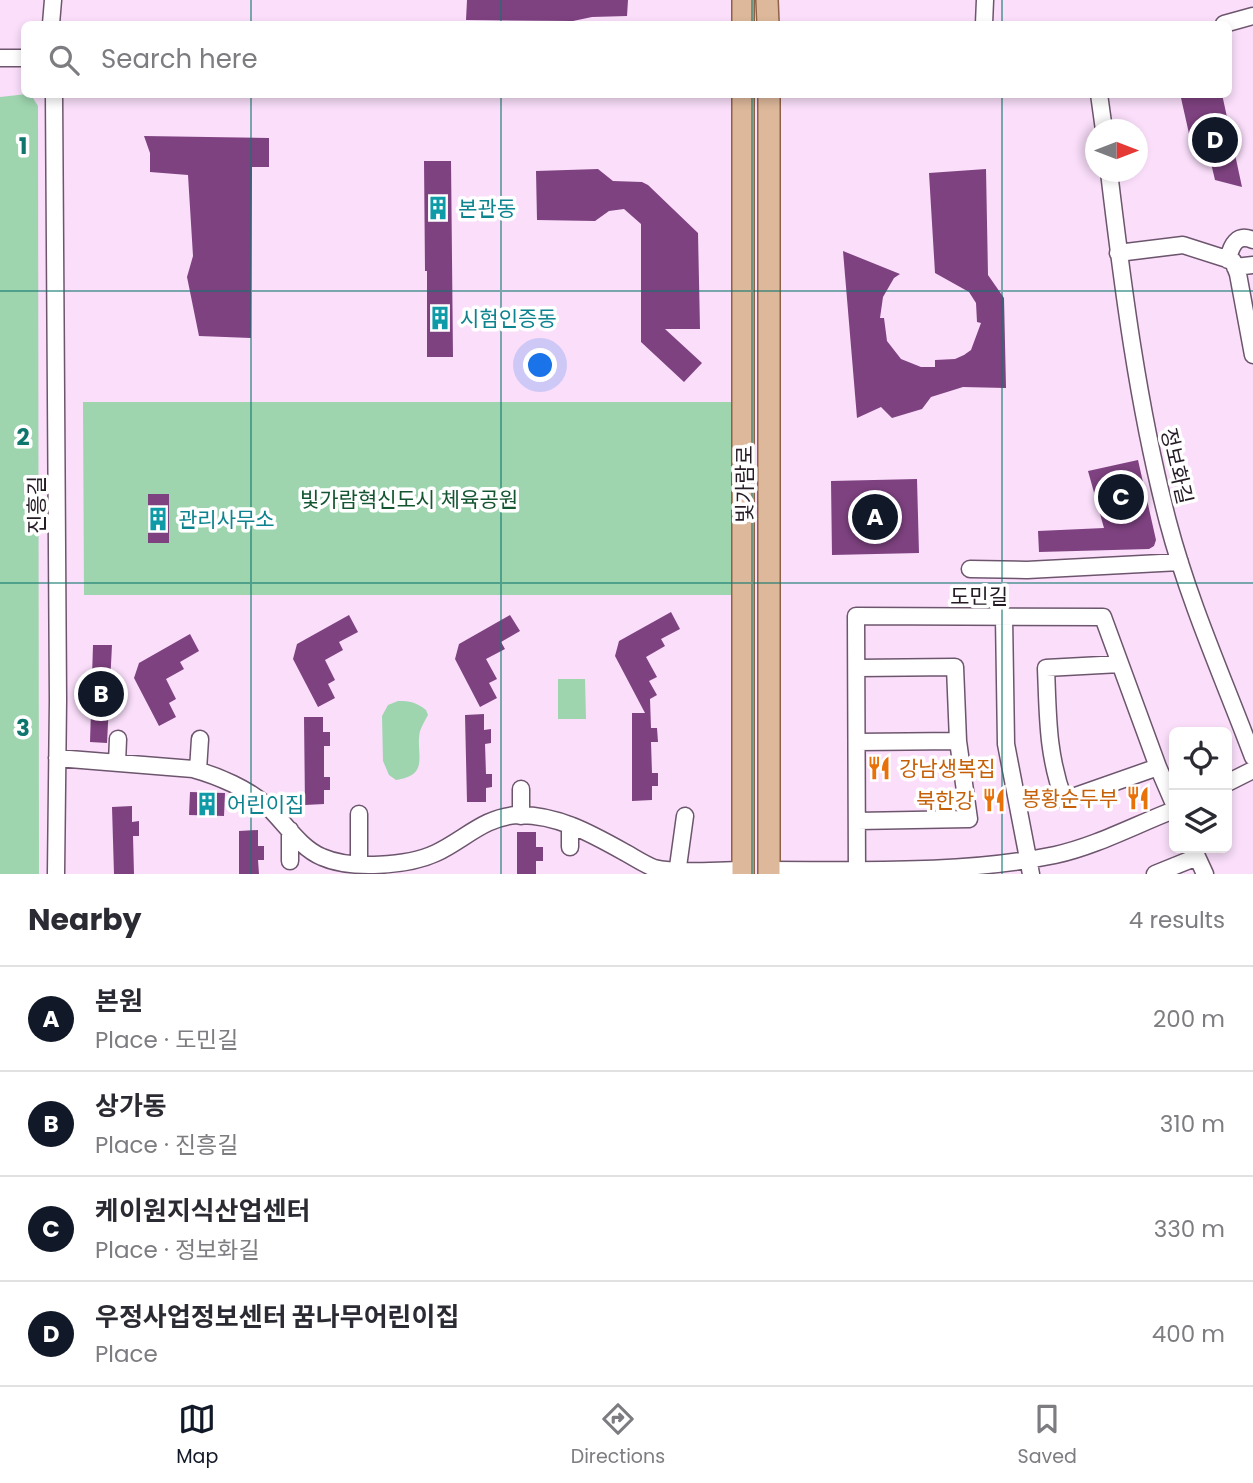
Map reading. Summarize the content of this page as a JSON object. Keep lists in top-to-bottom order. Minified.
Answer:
{"streets":{"main road":["빛가람로"],"street":["정보화길","진흥길","도민길"]},"parks":["빛가람혁신도시 체육공원"],"places":{"building":["본관동","시험인증동","관리사무소","어린이집"],"restaurant":["강남생복집","봉황순두부","북한강"]},"north":"right","page":{"search":"Search here","pins":["D","C","A","B"],"heading":["Nearby","4 results"],"list":[{"mark":"A","name":"본원","note":"Place · 도민길","value":"200 m"},{"mark":"B","name":"상가동","note":"Place · 진흥길","value":"310 m"},{"mark":"C","name":"케이원지식산업센터","note":"Place · 정보화길","value":"330 m"},{"mark":"D","name":"우정사업정보센터 꿈나무어린이집","note":"Place","value":"400 m"}],"nav":["Map","Directions","Saved"]},"grid":{"rows":["1","2","3"]}}
